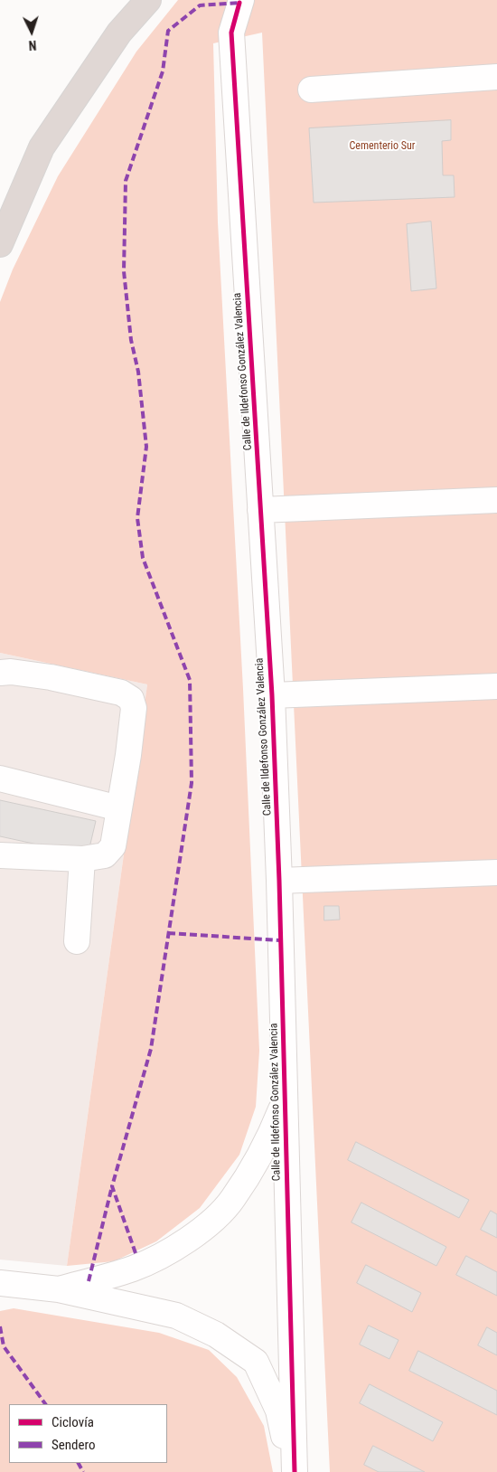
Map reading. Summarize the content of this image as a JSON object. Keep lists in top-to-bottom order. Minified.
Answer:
{"streets":{"street":["Calle de Ildefonso González Valencia"]},"parks":["Cementerio Sur"],"legend":["Ciclovía","Sendero"],"north":"bottom"}
